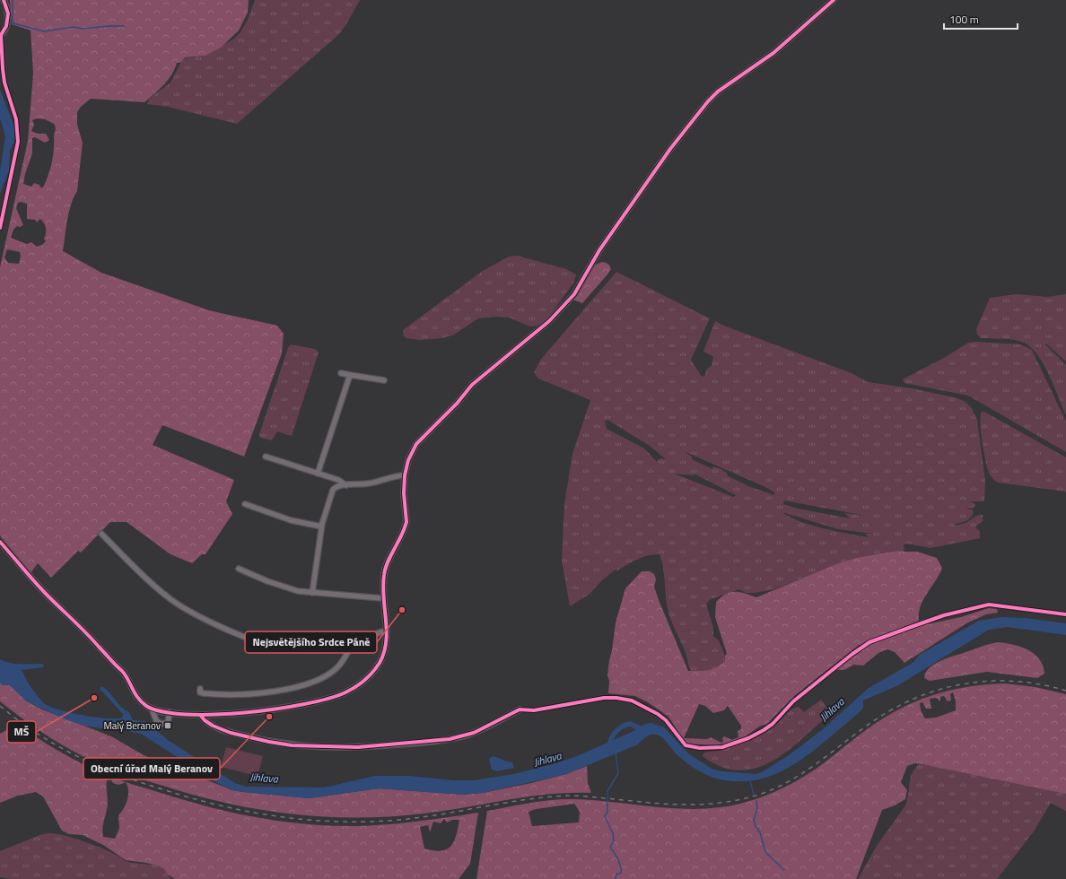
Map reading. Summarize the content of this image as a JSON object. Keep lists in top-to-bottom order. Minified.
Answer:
{"water":["Jihlava"],"places":{"other":["Nejsvětějšího Srdce Páně","MŠ","Obecní úřad Malý Beranov"],"transit":["Malý Beranov"]},"scale_bar":"100 m"}
